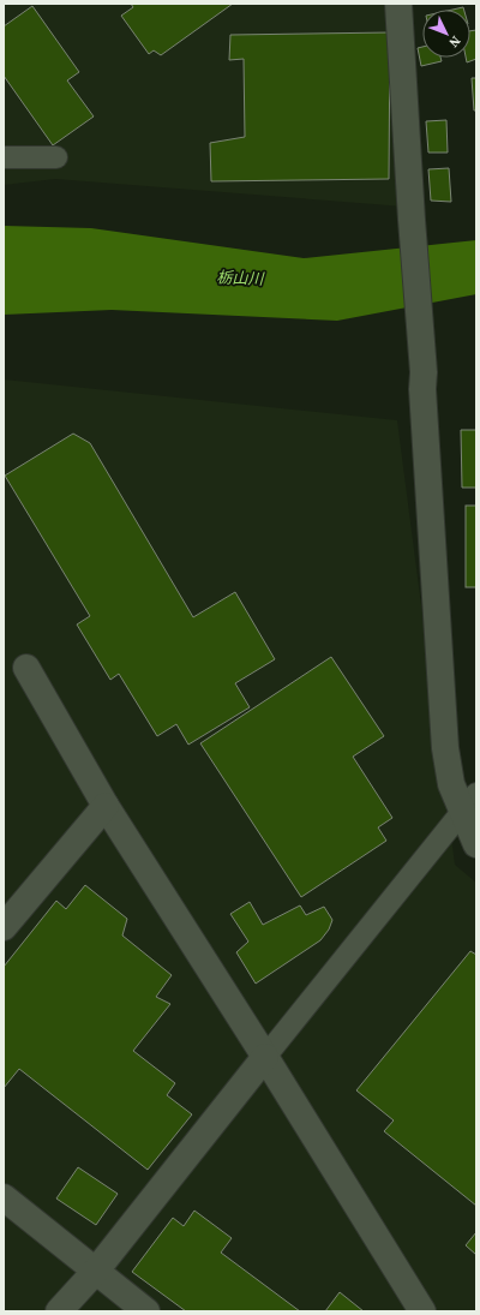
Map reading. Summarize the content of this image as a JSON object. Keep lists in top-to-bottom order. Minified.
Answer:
{"water":["栃山川"],"north":"bottom right"}
